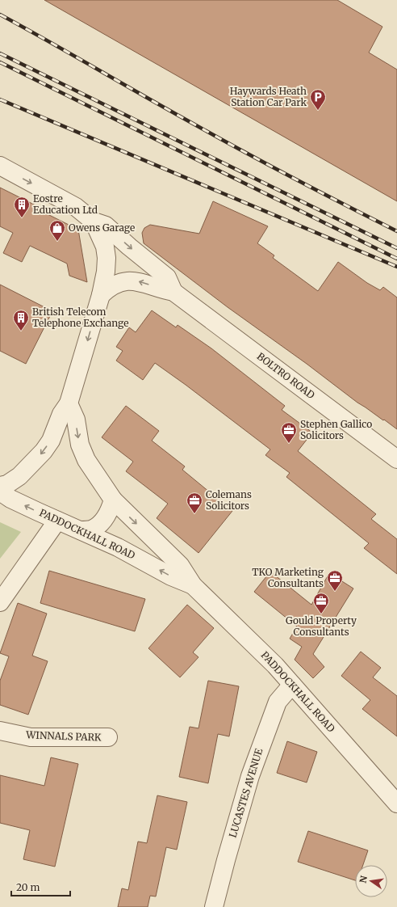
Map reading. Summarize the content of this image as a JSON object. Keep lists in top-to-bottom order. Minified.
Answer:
{"streets":{"street":["BOLTRO ROAD","PADDOCKHALL ROAD","WINNALS PARK","LUCASTES AVENUE"]},"crossings":[["PADDOCKHALL ROAD","LUCASTES AVENUE"]],"places":{"parking":["Haywards Heath Station Car Park"],"building":["Eostre Education Ltd","British Telecom Telephone Exchange"],"shop":["Owens Garage"],"office":["Stephen Gallico Solicitors","Colemans Solicitors","TKO Marketing Consultants","Gould Property Consultants"]},"scale_bar":"20 m","north":"left"}
